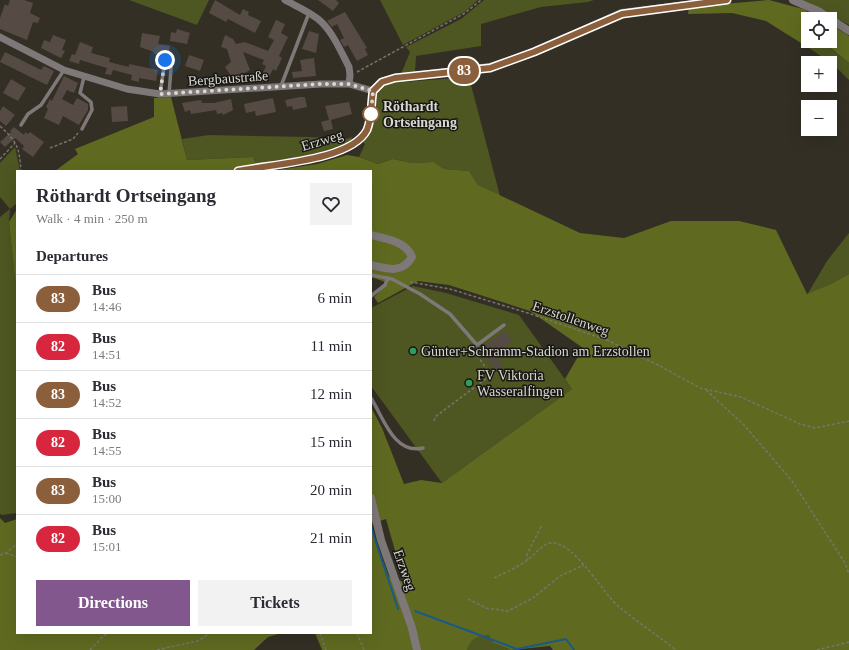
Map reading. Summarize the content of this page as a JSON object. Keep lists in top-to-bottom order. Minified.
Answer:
{"streets":{"street":["Bergbaustraße","Erzweg"],"path":["Erzstollenweg"]},"crossings":[["Bergbaustraße","Erzweg"]],"places":["Röthardt Ortseingang","Günter+Schramm-Stadion am Erzstollen","FV Viktoria Wasseralfingen"],"lines":["bus line 83"],"page":{"on_map":"83","map_buttons":["+","−"],"heading":[["Röthardt Ortseingang","Walk · 4 min · 250 m"],"Departures"],"list":[{"mark":"83","name":"Bus","note":"14:46","value":"6 min"},{"mark":"82","name":"Bus","note":"14:51","value":"11 min"},{"mark":"83","name":"Bus","note":"14:52","value":"12 min"},{"mark":"82","name":"Bus","note":"14:55","value":"15 min"},{"mark":"83","name":"Bus","note":"15:00","value":"20 min"},{"mark":"82","name":"Bus","note":"15:01","value":"21 min"}],"buttons":["Directions","Tickets"]}}
